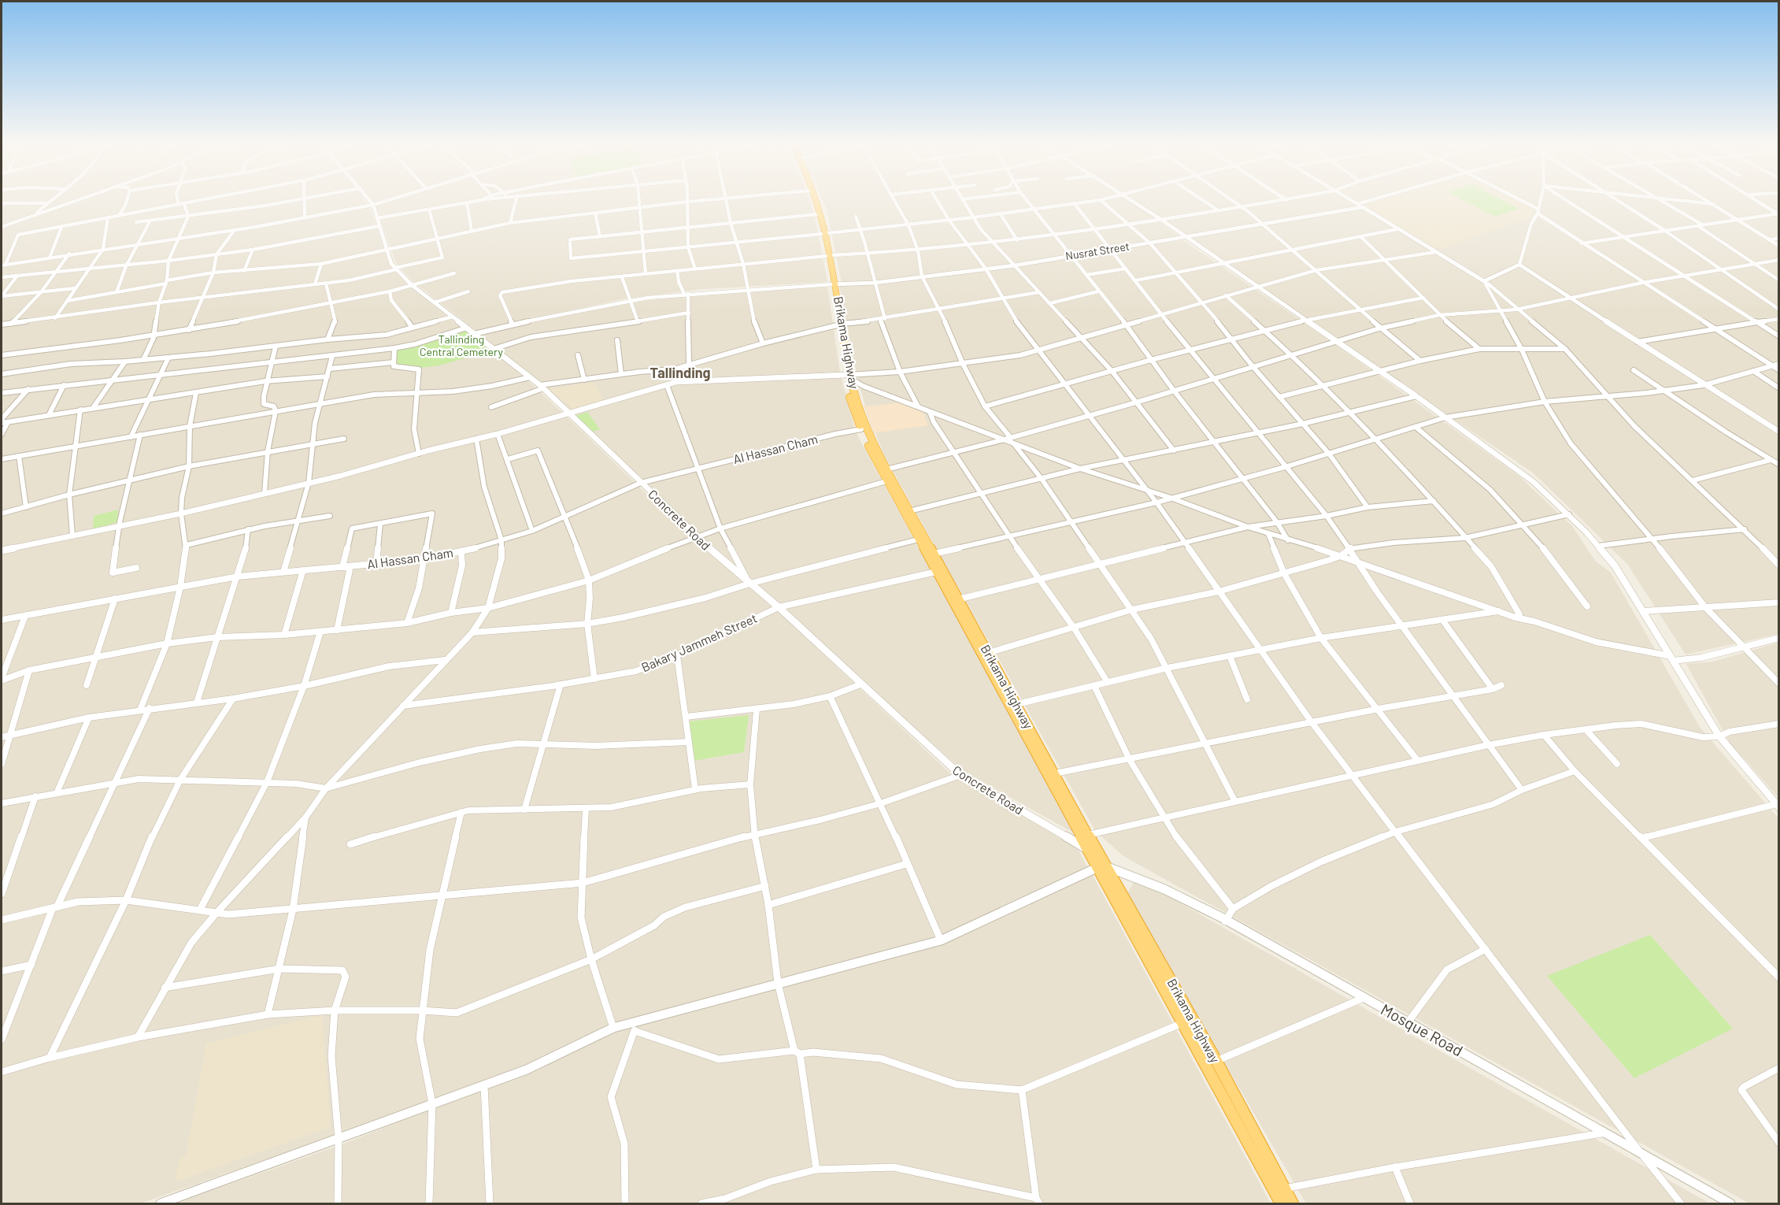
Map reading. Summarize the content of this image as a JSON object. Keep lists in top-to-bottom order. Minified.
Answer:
{"streets":{"highway":["Brikama Highway"],"street":["Nusrat Street","Al Hassan Cham","Concrete Road","Bakary Jammeh Street","Mosque Road"]},"crossings":[["Nusrat Street","Brikama Highway"],["Brikama Highway","Al Hassan Cham"],["Brikama Highway","Concrete Road"],["Brikama Highway","Bakary Jammeh Street"],["Brikama Highway","Mosque Road"],["Al Hassan Cham","Concrete Road"],["Concrete Road","Bakary Jammeh Street"]],"districts":["Tallinding"],"parks":["Tallinding Central Cemetery"]}
